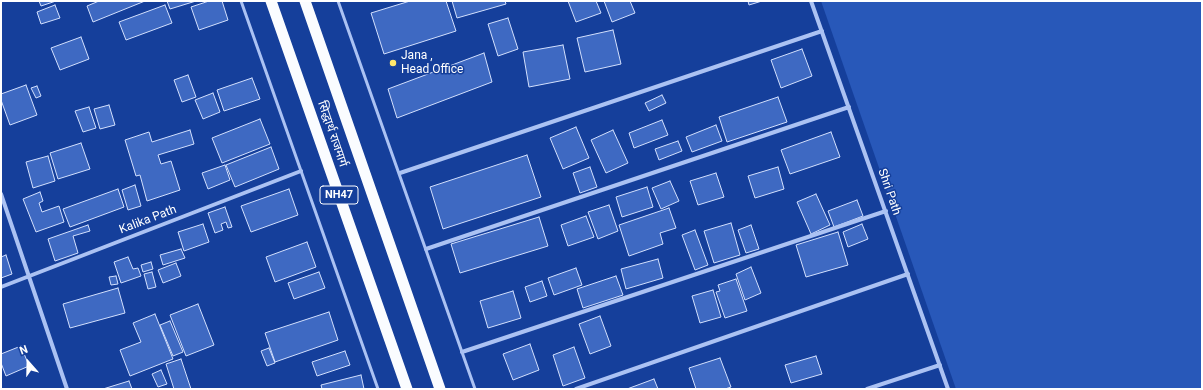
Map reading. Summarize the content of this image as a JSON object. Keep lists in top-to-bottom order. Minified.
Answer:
{"streets":{"highway":["सिद्धार्थ राजमार्ग","NH47"],"street":["Shri Path","Kalika Path"]},"places":["Jana , Head Office"],"north":"top"}
